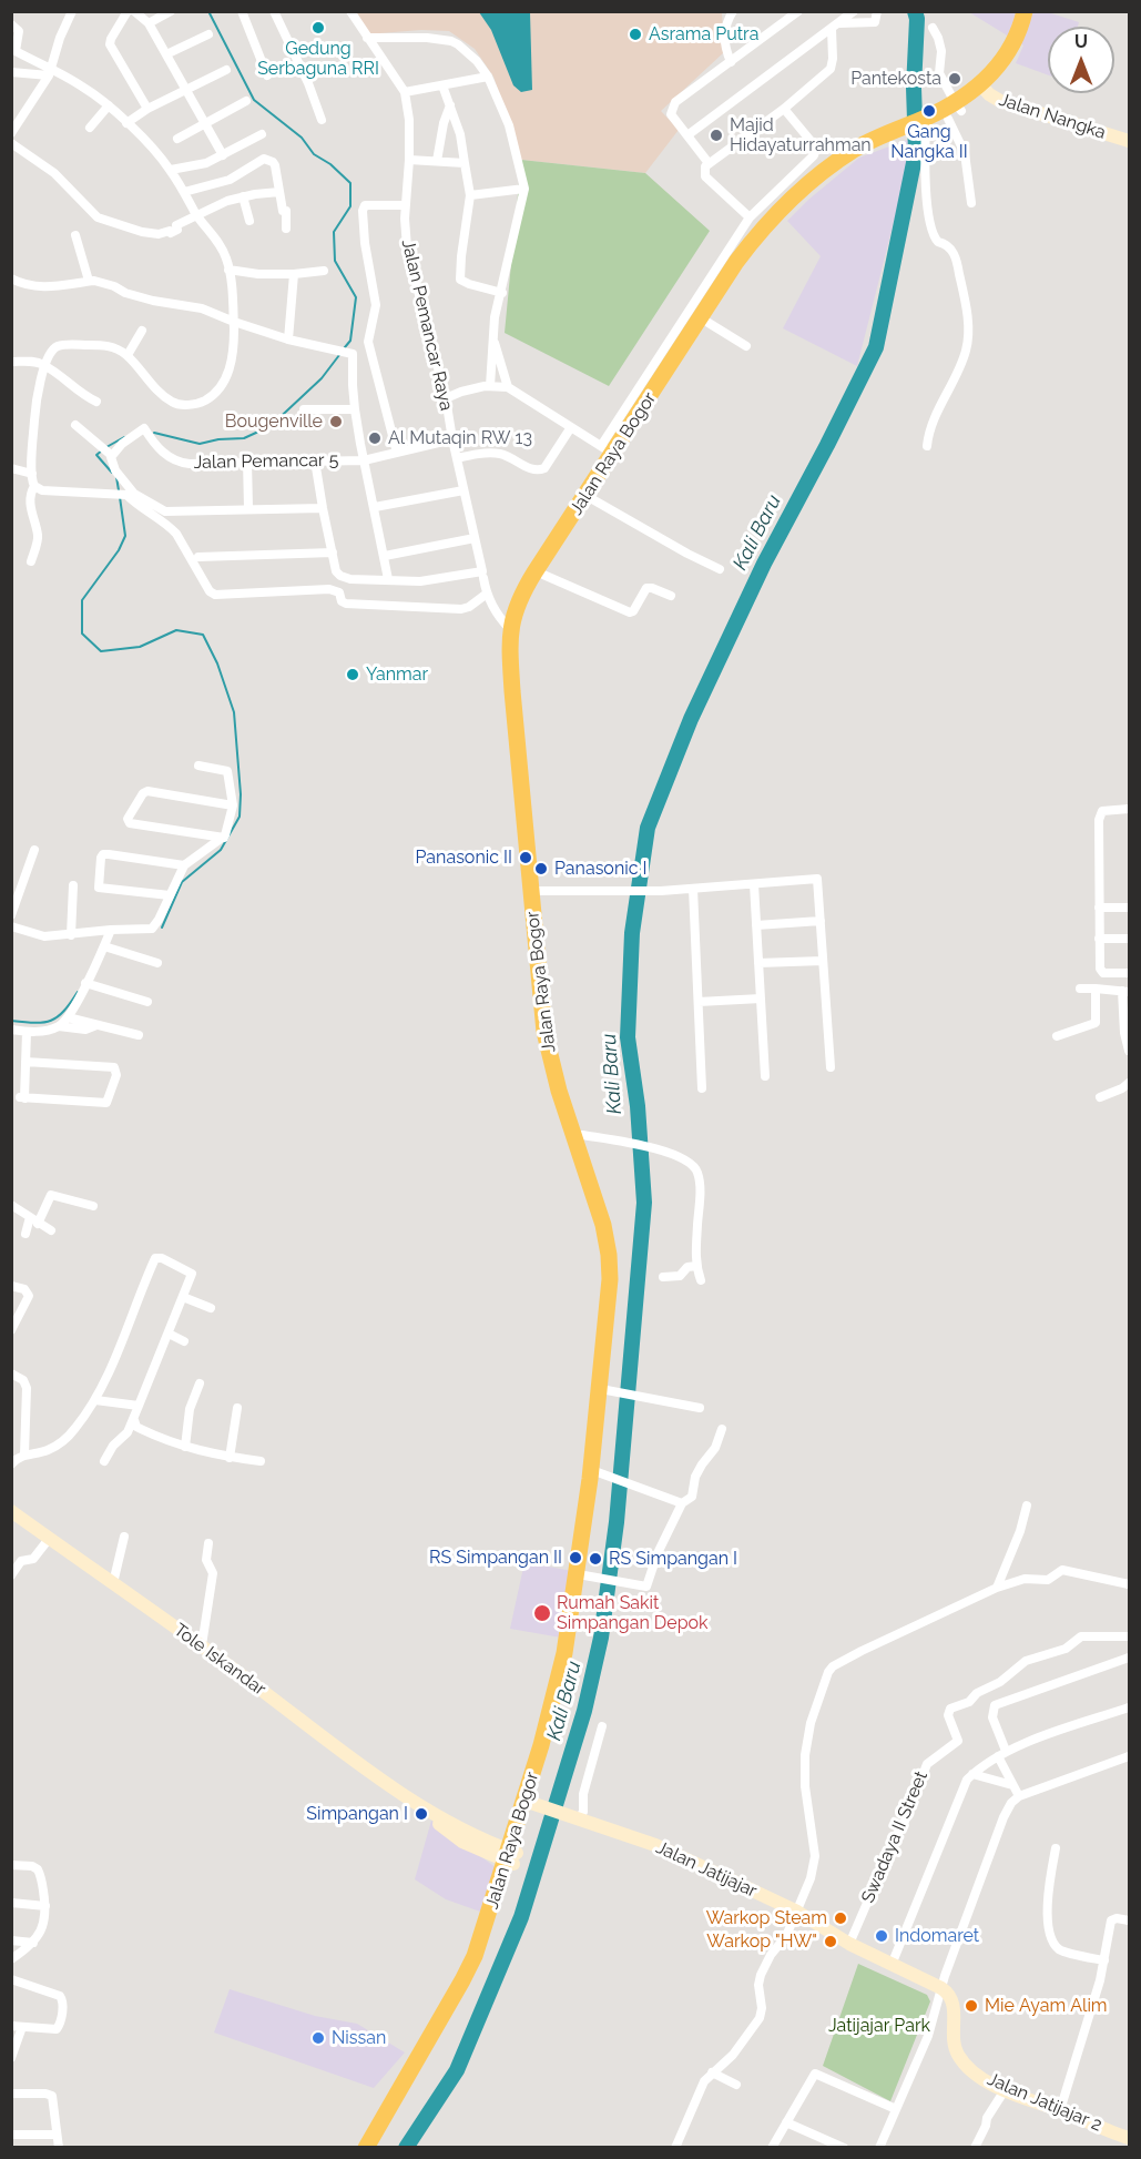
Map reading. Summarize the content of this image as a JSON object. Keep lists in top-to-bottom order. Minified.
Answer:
{"streets":{"highway":["Jalan Raya Bogor"],"street":["Jalan Nangka","Jalan Pemancar Raya","Jalan Pemancar 5","Tole Iskandar","Swadaya II Street","Jalan Jatijajar","Jalan Jatijajar 2"]},"crossings":[["Jalan Nangka","Jalan Raya Bogor"],["Jalan Pemancar Raya","Jalan Raya Bogor"],["Jalan Pemancar Raya","Jalan Pemancar 5"],["Jalan Raya Bogor","Tole Iskandar"],["Jalan Raya Bogor","Jalan Jatijajar"],["Swadaya II Street","Jalan Jatijajar"],["Jalan Jatijajar","Jalan Jatijajar 2"]],"water":["Kali Baru"],"parks":["Jatijajar Park"],"places":["Gedung Serbaguna RRI","Asrama Putra","Pantekosta","Gang Nangka II","Majid Hidayaturrahman","Bougenville","Al Mutaqin RW 13","Yanmar","Panasonic II","Panasonic I","RS Simpangan II","RS Simpangan I","Rumah Sakit Simpangan Depok","Simpangan I","Warkop Steam","Indomaret","Warkop \"HW\"","Mie Ayam Alim","Nissan"],"north":"top"}
